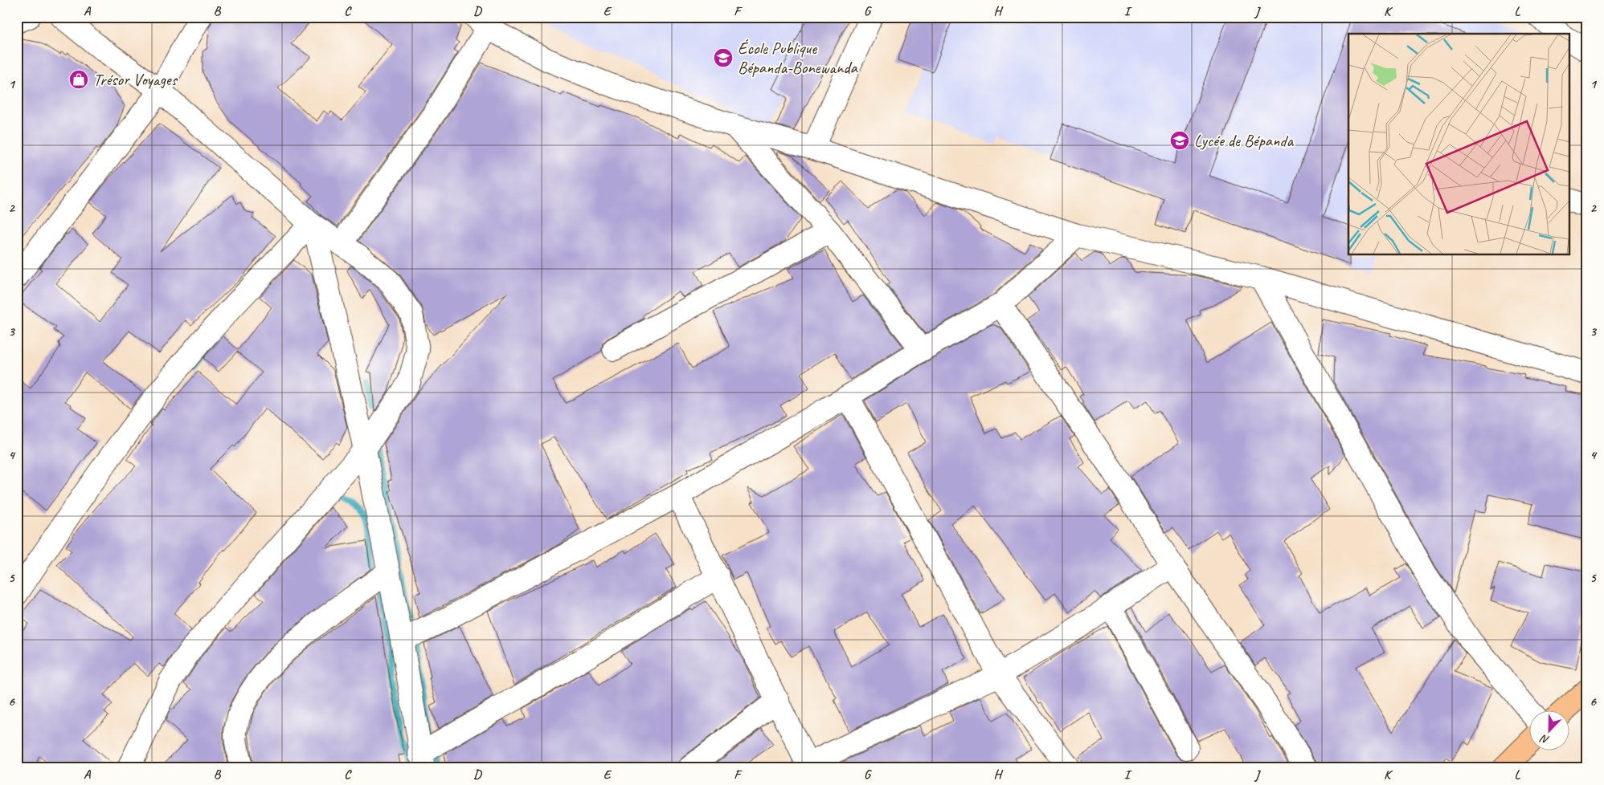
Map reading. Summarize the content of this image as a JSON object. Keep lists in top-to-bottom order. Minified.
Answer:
{"places":{"school or university":["École Publique Bépanda-Bonewanda","Lycée de Bépanda"],"shop":["Trésor Voyages"]},"north":"bottom left","grid":{"columns":["A","B","C","D","E","F","G","H","I","J","K","L"],"rows":["1","2","3","4","5","6"]}}
